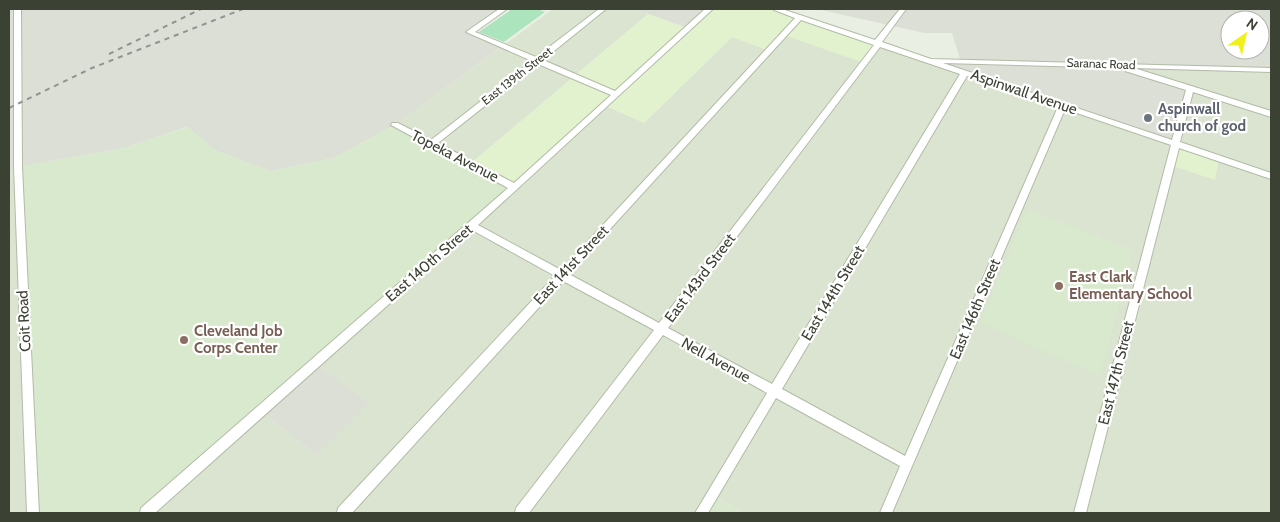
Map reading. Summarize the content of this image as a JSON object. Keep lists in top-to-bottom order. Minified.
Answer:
{"streets":{"street":["Saranac Road","East 139th Street","Aspinwall Avenue","Topeka Avenue","East 140th Street","East 141st Street","East 143rd Street","East 144th Street","East 146th Street","Coit Road","Nell Avenue","East 147th Street"]},"crossings":[["Saranac Road","Aspinwall Avenue"],["East 139th Street","Topeka Avenue"],["Aspinwall Avenue","East 141st Street"],["Aspinwall Avenue","East 143rd Street"],["Aspinwall Avenue","East 144th Street"],["Aspinwall Avenue","East 146th Street"],["Aspinwall Avenue","East 147th Street"],["Topeka Avenue","East 140th Street"],["East 140th Street","Nell Avenue"],["East 141st Street","Nell Avenue"],["East 143rd Street","Nell Avenue"],["East 144th Street","Nell Avenue"],["East 146th Street","Nell Avenue"]],"places":["Aspinwall church of god","East Clark Elementary School","Cleveland Job Corps Center"],"north":"top right"}
